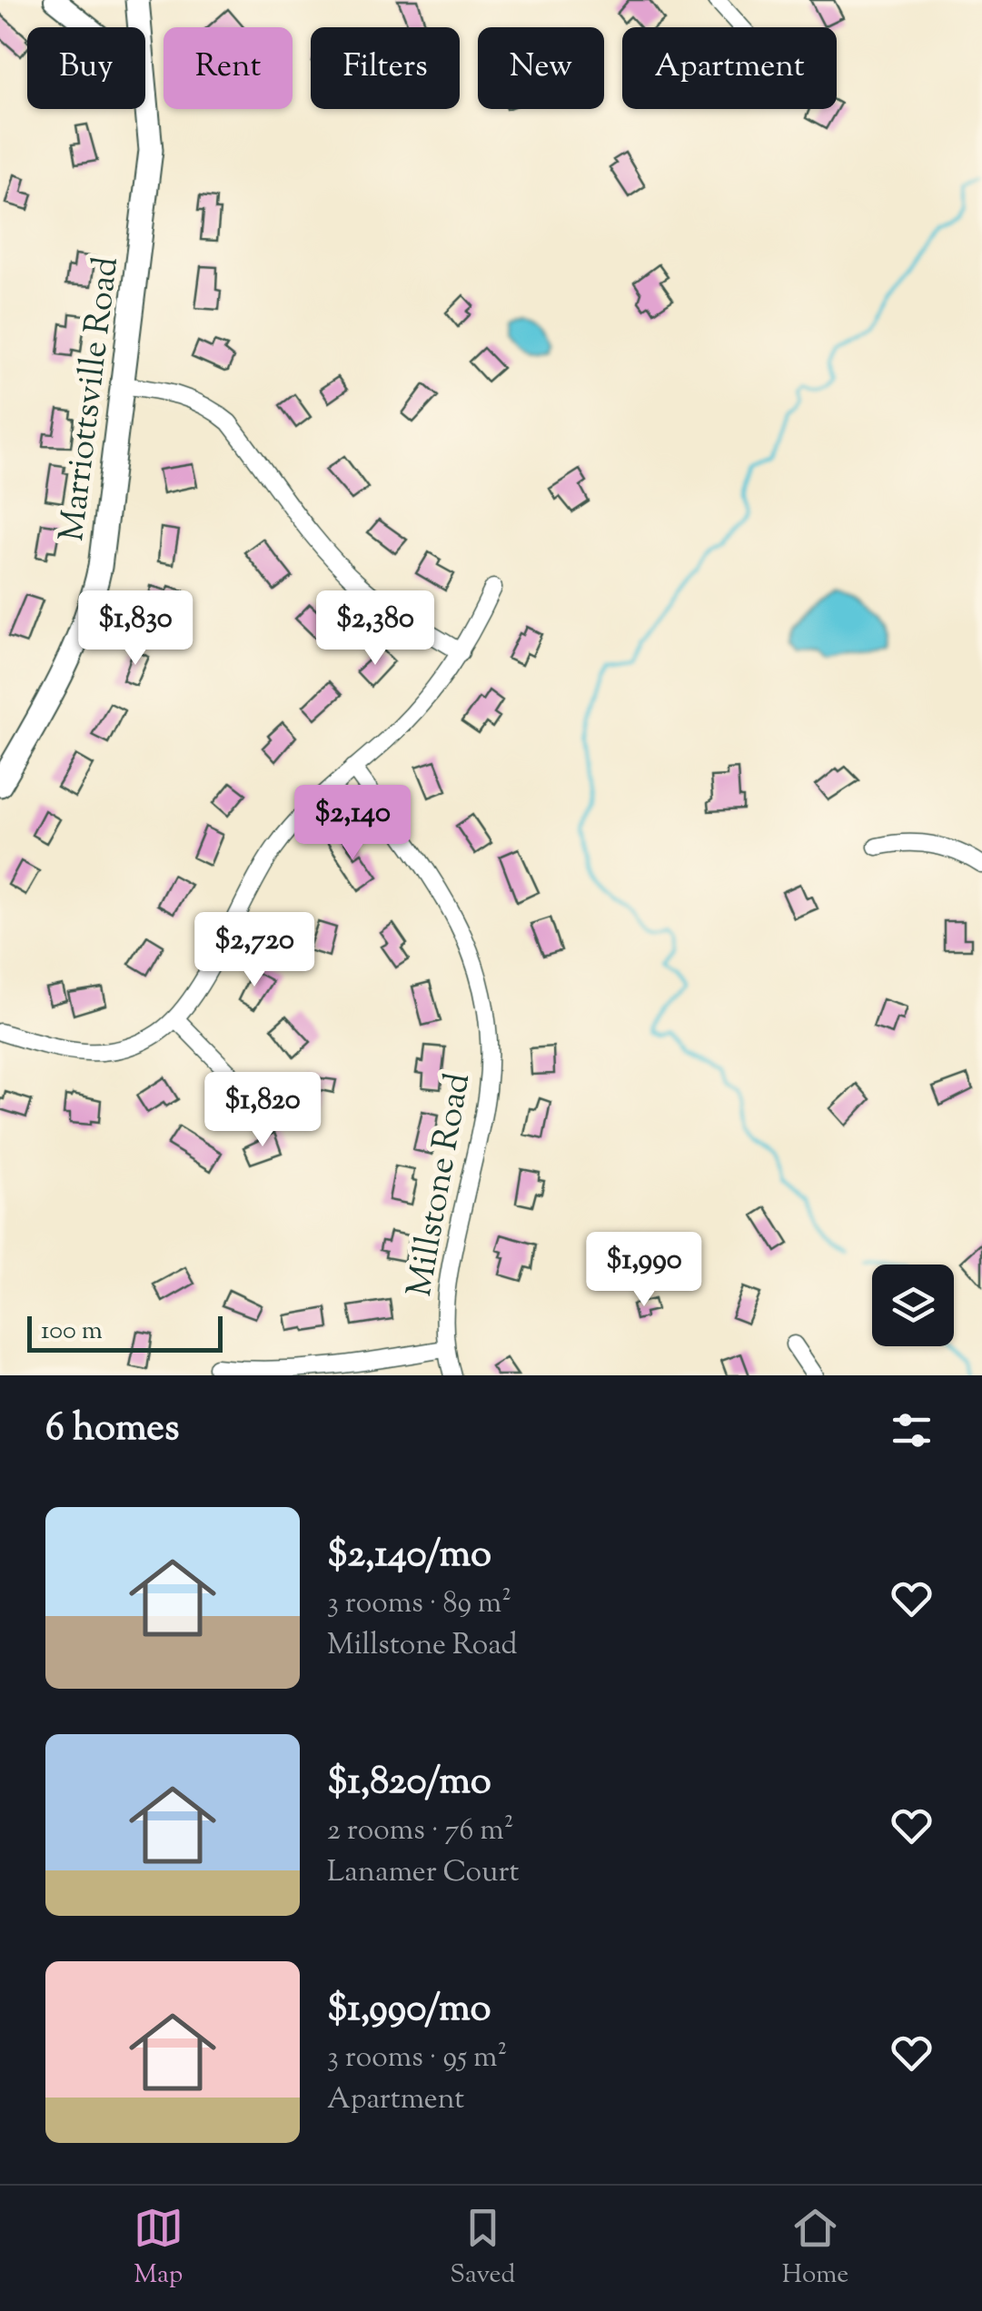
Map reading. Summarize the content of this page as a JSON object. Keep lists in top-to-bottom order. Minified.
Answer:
{"streets":{"main road":["Marriottsville Road"],"street":["Millstone Road"]},"scale_bar":"100 m","page":{"chip":["Buy","Rent","Filters","New","Apartment"],"price":["$1,830","$2,380","$2,140","$2,720","$1,820","$1,990"],"scale":"100 m","heading":"6 homes","list":[{"name":"$2,140/mo","note":"3 rooms · 89 m² · Millstone Road"},{"name":"$1,820/mo","note":"2 rooms · 76 m² · Lanamer Court"},{"name":"$1,990/mo","note":"3 rooms · 95 m² · Apartment"}],"tabs":["Map","Saved","Home"]}}
